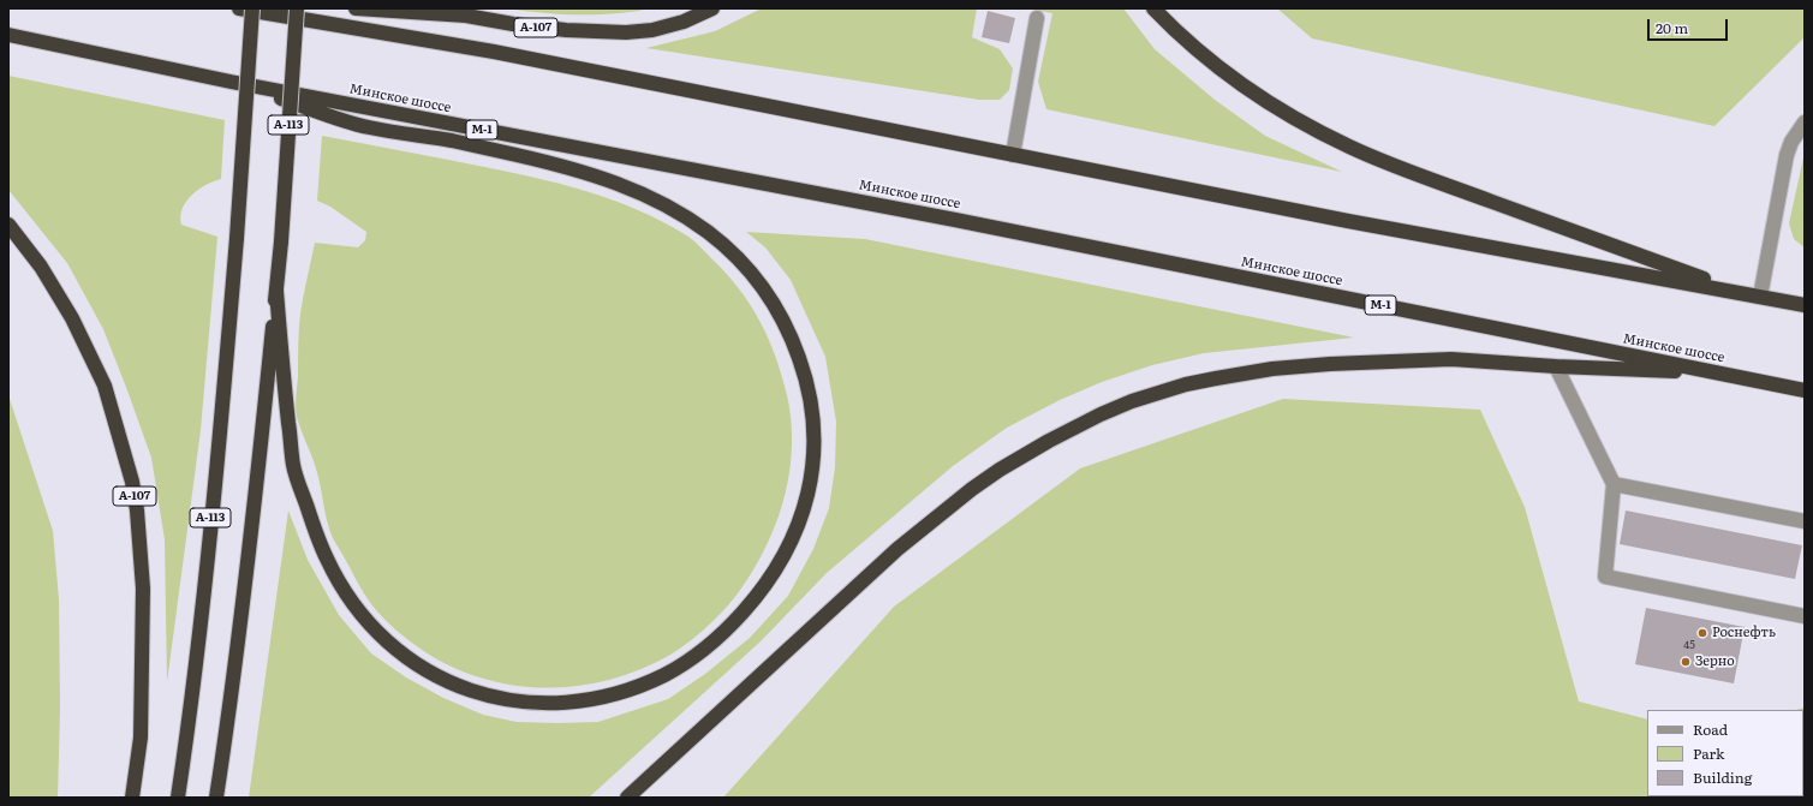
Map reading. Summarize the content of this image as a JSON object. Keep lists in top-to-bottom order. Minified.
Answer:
{"streets":{"highway":["А-107","Минское шоссе","А-113","М-1"]},"places":["Роснефть","Зерно"],"house_numbers":["45"],"legend":["Road","Park","Building"],"scale_bar":"20 m"}
